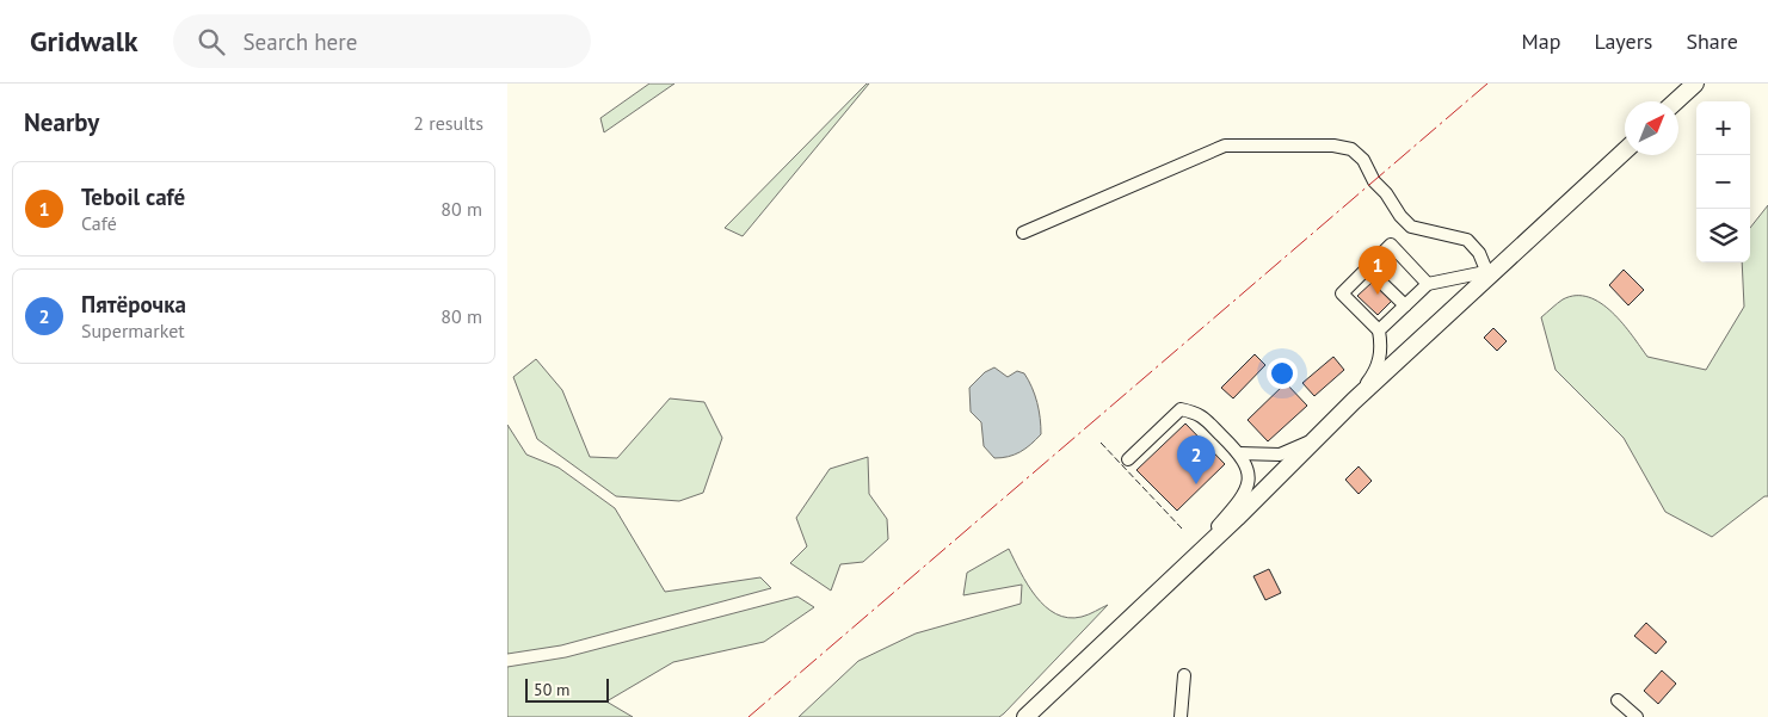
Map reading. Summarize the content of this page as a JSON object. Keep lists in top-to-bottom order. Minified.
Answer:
{"scale_bar":"50 m","north":"top right","page":{"header":"Gridwalk","search":"Search here","nav":["Map","Layers","Share"],"heading":["Nearby","2 results"],"map_buttons":["+","−"],"list":[{"mark":"1","name":"Teboil café","note":"Café","value":"80 m"},{"mark":"2","name":"Пятёрочка","note":"Supermarket","value":"80 m"}],"pins":["1","2"],"scale":"50 m"}}
